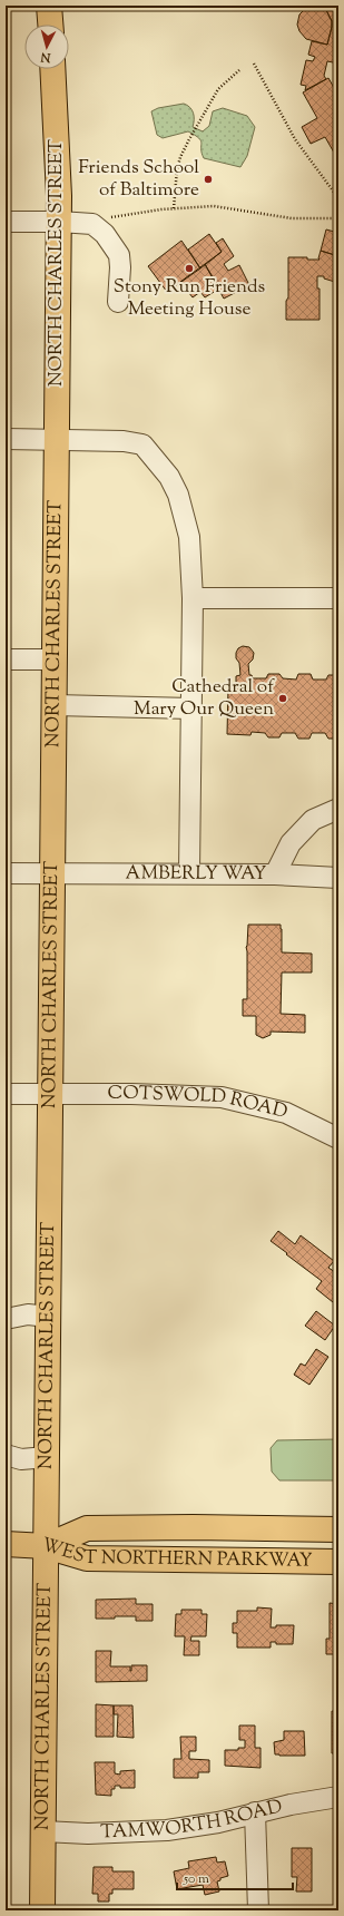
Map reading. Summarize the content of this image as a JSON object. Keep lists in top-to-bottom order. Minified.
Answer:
{"streets":{"main road":["NORTH CHARLES STREET","WEST NORTHERN PARKWAY"],"street":["AMBERLY WAY","COTSWOLD ROAD","TAMWORTH ROAD"]},"crossings":[["NORTH CHARLES STREET","AMBERLY WAY"],["NORTH CHARLES STREET","COTSWOLD ROAD"],["NORTH CHARLES STREET","WEST NORTHERN PARKWAY"],["NORTH CHARLES STREET","TAMWORTH ROAD"]],"places":["Friends School of Baltimore","Stony Run Friends Meeting House","Cathedral of Mary Our Queen"],"scale_bar":"50 m","north":"bottom"}
